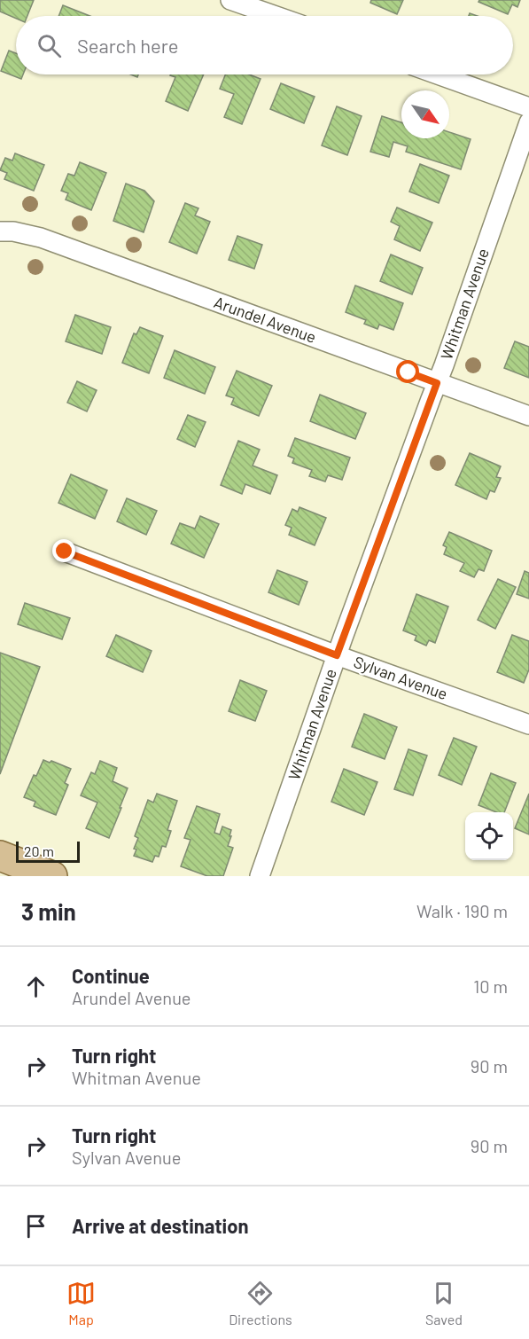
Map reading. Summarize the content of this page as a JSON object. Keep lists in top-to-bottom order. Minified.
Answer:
{"streets":{"street":["Whitman Avenue","Arundel Avenue","Sylvan Avenue"]},"crossings":[["Whitman Avenue","Arundel Avenue"],["Whitman Avenue","Sylvan Avenue"]],"scale_bar":"20 m","north":"bottom right","page":{"search":"Search here","scale":"20 m","heading":["3 min","Walk · 190 m"],"list":[["Continue","Arundel Avenue","10 m"],["Turn right","Whitman Avenue","90 m"],["Turn right","Sylvan Avenue","90 m"],"Arrive at destination"],"nav":["Map","Directions","Saved"]}}
